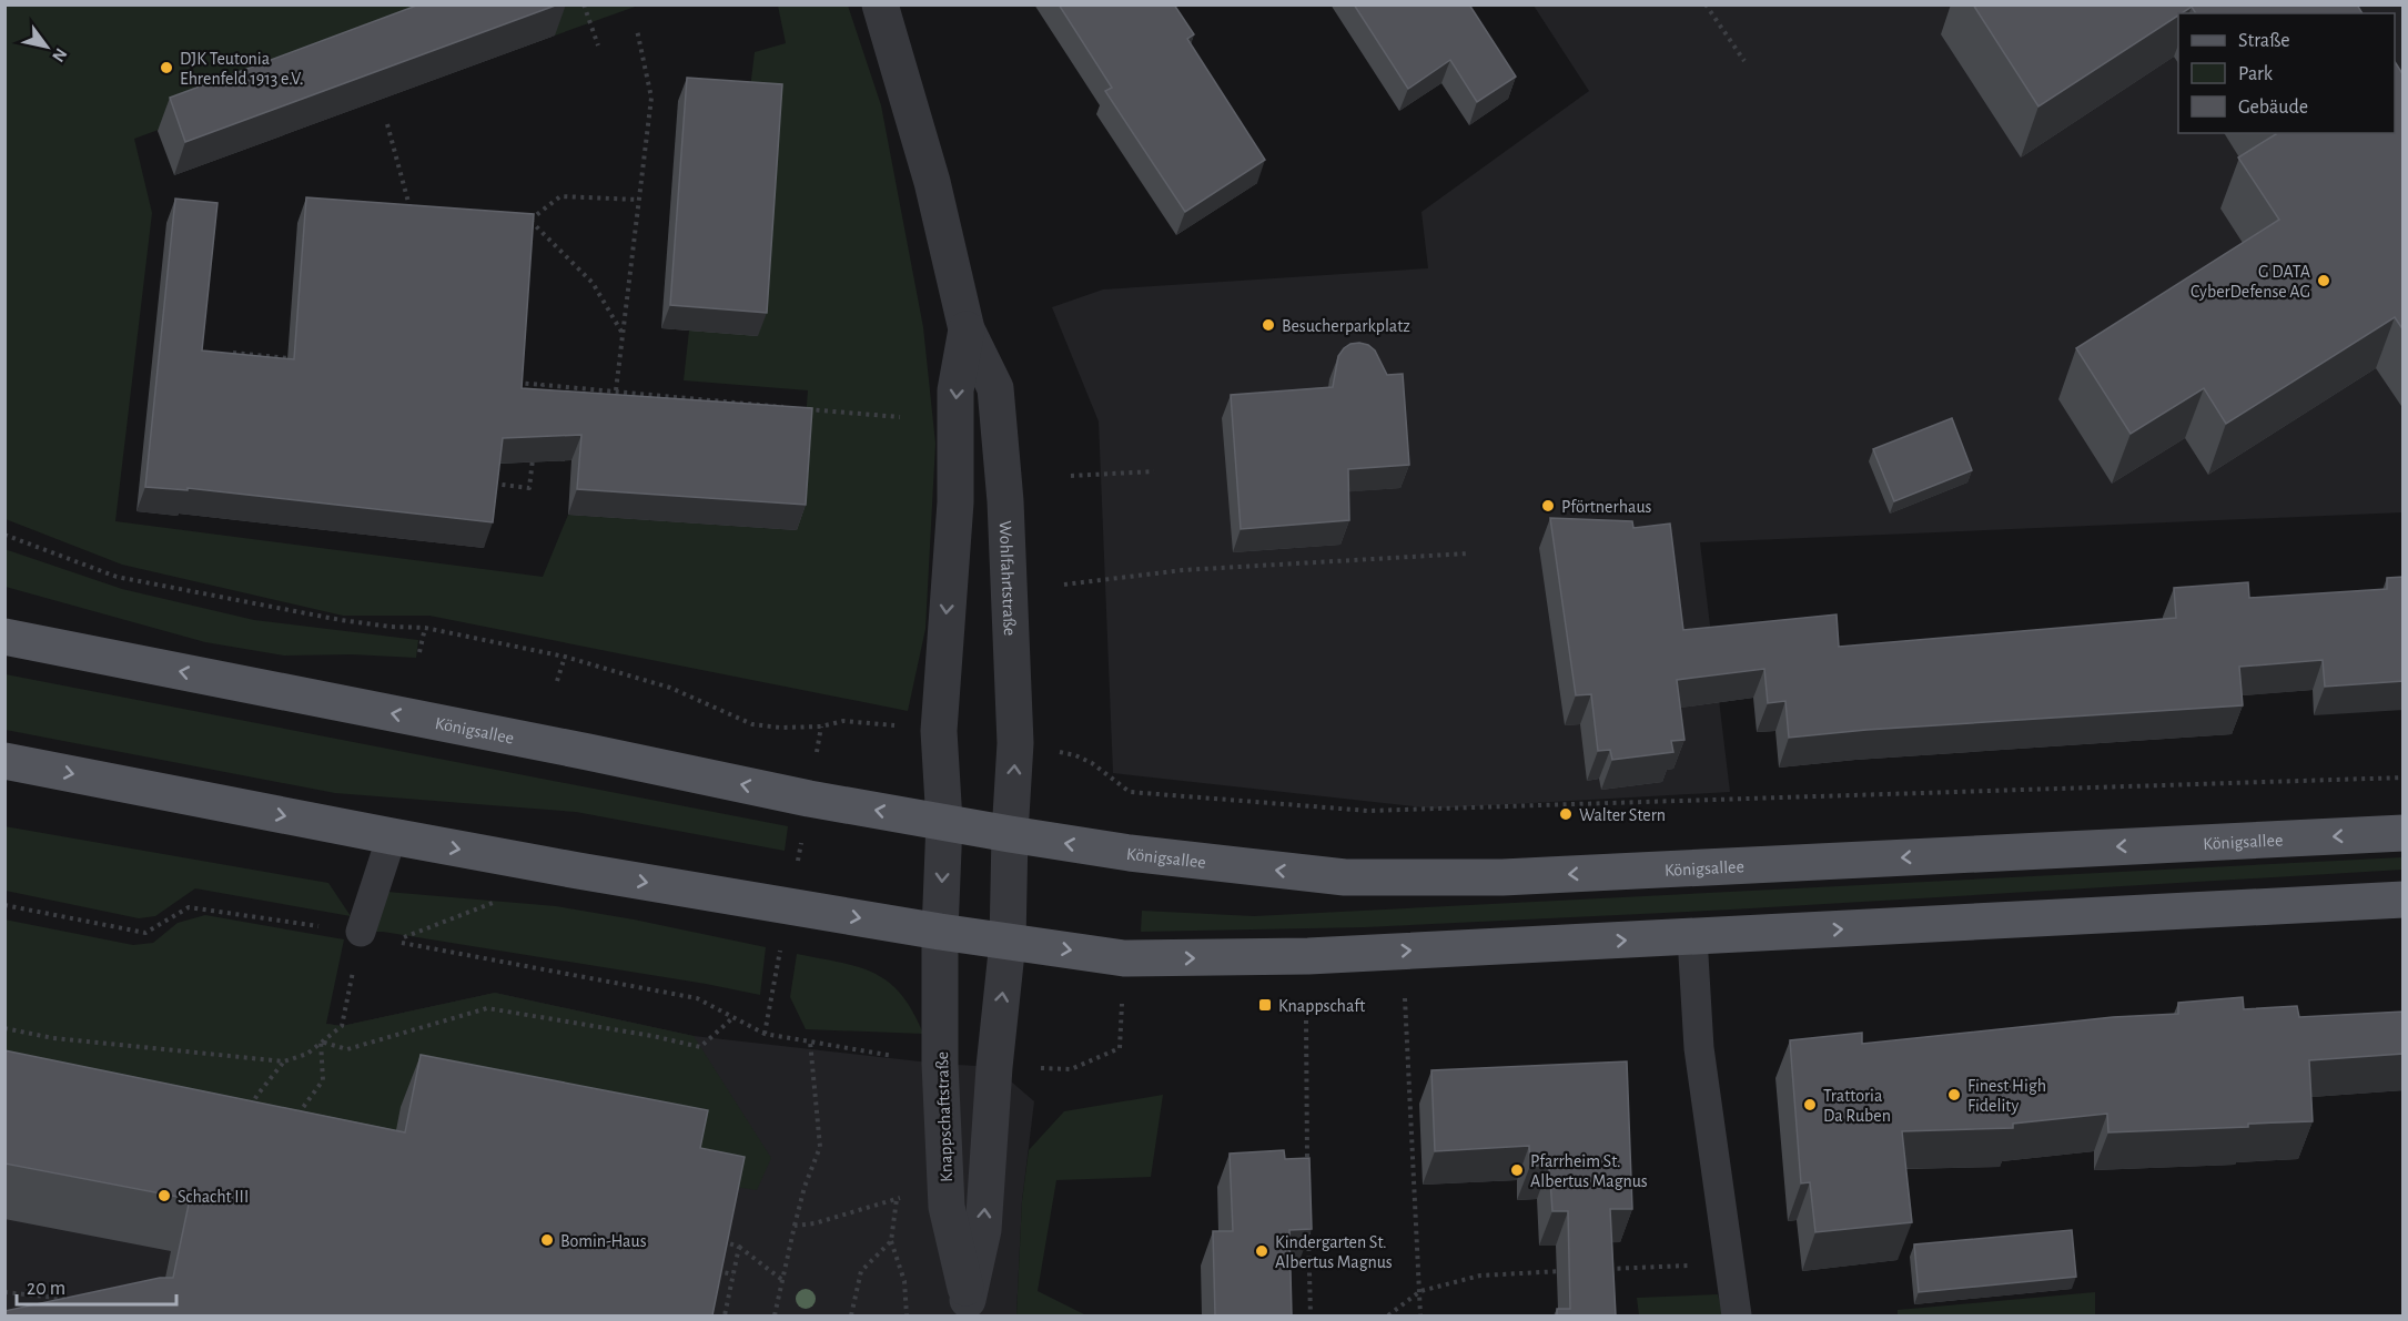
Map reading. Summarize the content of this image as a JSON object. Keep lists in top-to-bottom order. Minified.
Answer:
{"streets":{"main road":["Königsallee"],"street":["Wohlfahrtstraße","Knappschaftstraße"]},"crossings":[["Wohlfahrtstraße","Königsallee"]],"places":{"other":["DJK Teutonia Ehrenfeld 1913 e.V.","G DATA CyberDefense AG","Besucherparkplatz","Pförtnerhaus","Walter Stern","Finest High Fidelity","Trattoria Da Ruben","Pfarrheim St. Albertus Magnus","Schacht III","Bomin-Haus","Kindergarten St. Albertus Magnus"],"transit":["Knappschaft"]},"legend":["Straße","Park","Gebäude"],"scale_bar":"20 m","north":"bottom right"}
